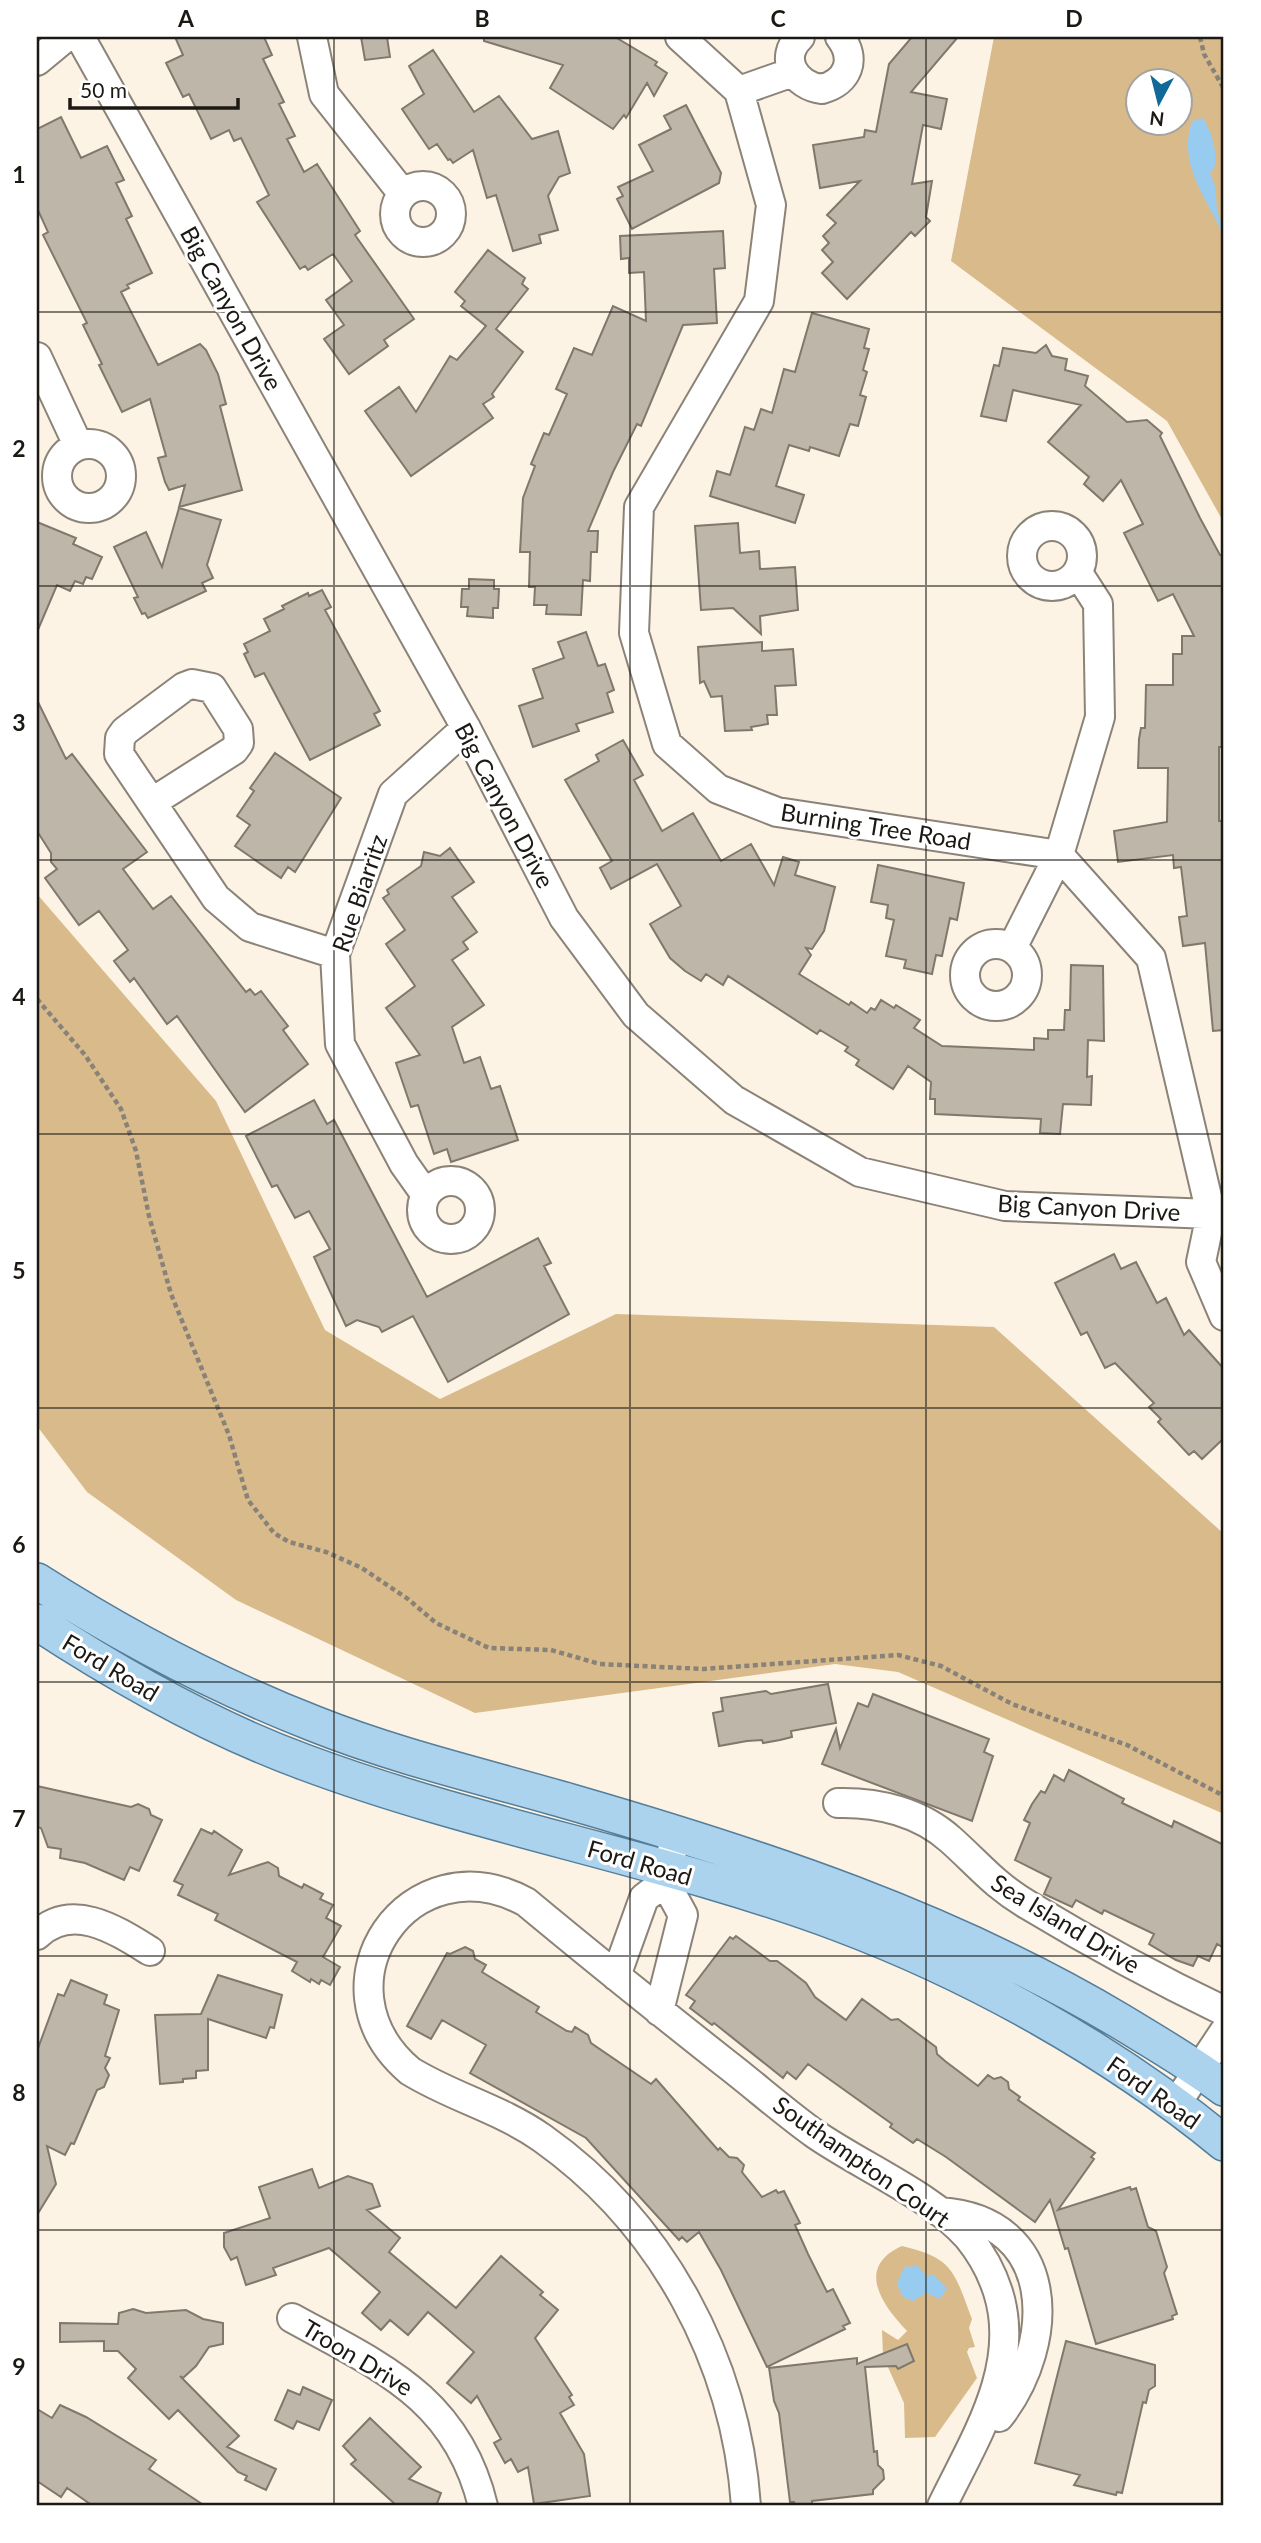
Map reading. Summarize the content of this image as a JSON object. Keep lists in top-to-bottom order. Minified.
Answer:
{"streets":{"main road":["Ford Road"],"street":["Big Canyon Drive","Burning Tree Road","Rue Biarritz","Sea Island Drive","Southampton Court","Troon Drive"]},"crossings":[["Big Canyon Drive","Rue Biarritz"]],"scale_bar":"50 m","north":"bottom","grid":{"columns":["A","B","C","D"],"rows":["1","2","3","4","5","6","7","8","9"]}}
